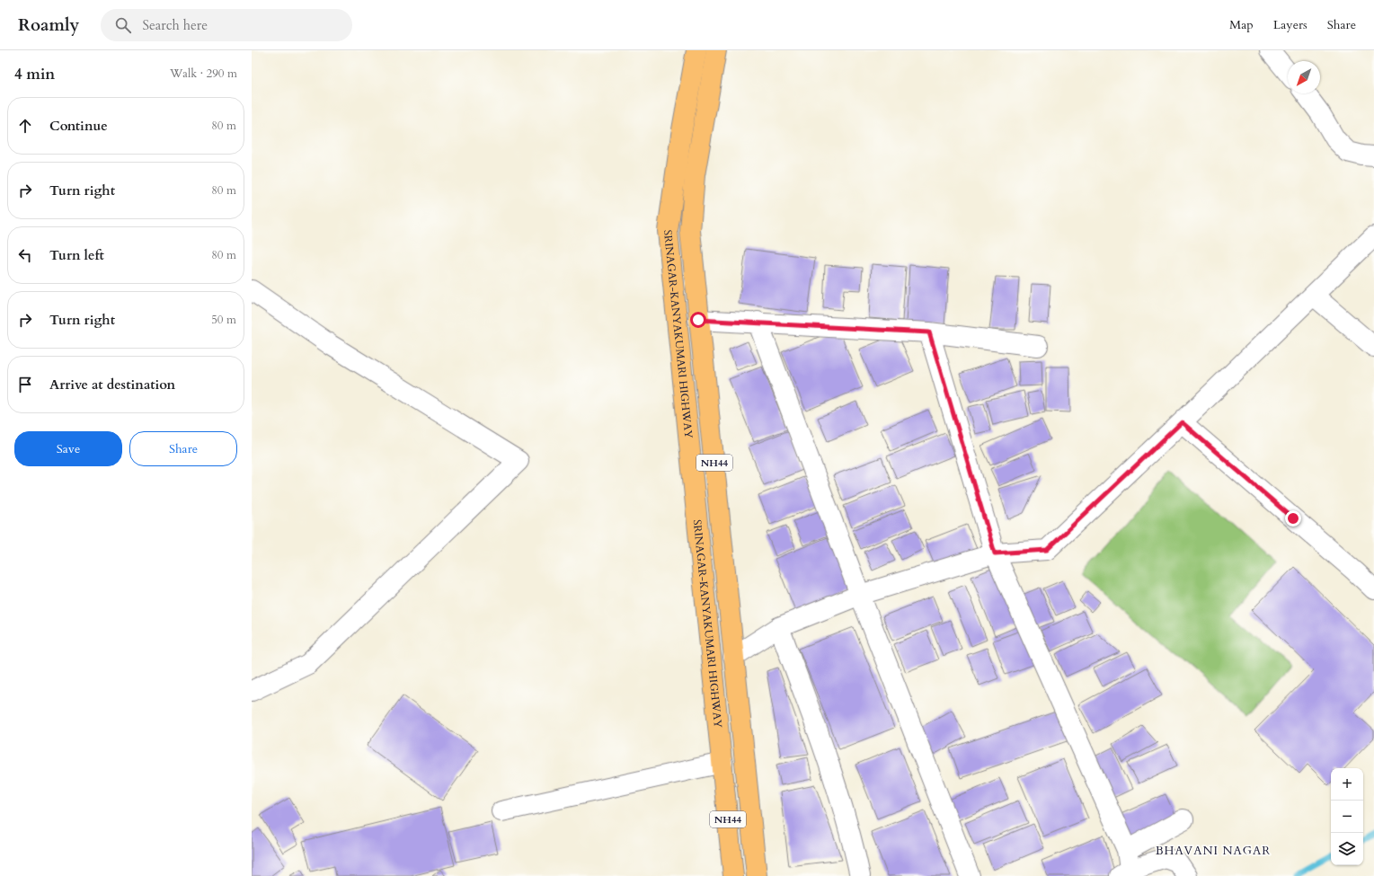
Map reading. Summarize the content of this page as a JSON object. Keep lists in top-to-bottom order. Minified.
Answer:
{"streets":{"highway":["SRINAGAR-KANYAKUMARI HIGHWAY","NH44"]},"districts":["BHAVANI NAGAR"],"north":"bottom left","page":{"header":"Roamly","search":"Search here","nav":["Map","Layers","Share"],"heading":["4 min","Walk · 290 m"],"list":[["Continue","80 m"],["Turn right","80 m"],["Turn left","80 m"],["Turn right","50 m"],"Arrive at destination"],"buttons":["Save","Share"],"map_buttons":["+","−"]}}
